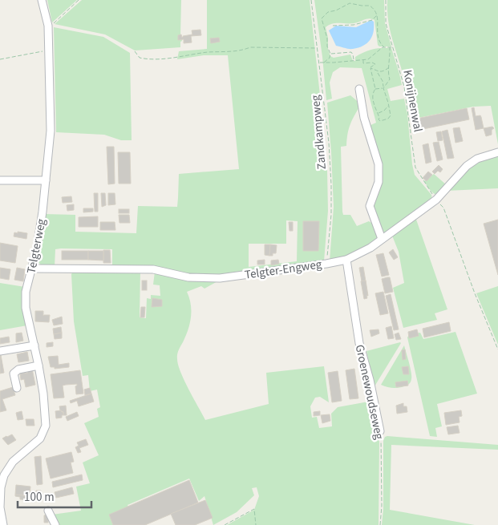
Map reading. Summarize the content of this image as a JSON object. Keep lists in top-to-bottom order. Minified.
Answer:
{"streets":{"street":["Telgterweg","Telgter-Engweg","Groenewoudseweg"],"path":["Konijnenwal","Zandkampweg"]},"crossings":[["Konijnenwal","Telgter-Engweg"],["Zandkampweg","Telgter-Engweg"],["Telgterweg","Telgter-Engweg"],["Telgter-Engweg","Groenewoudseweg"]],"scale_bar":"100 m"}
